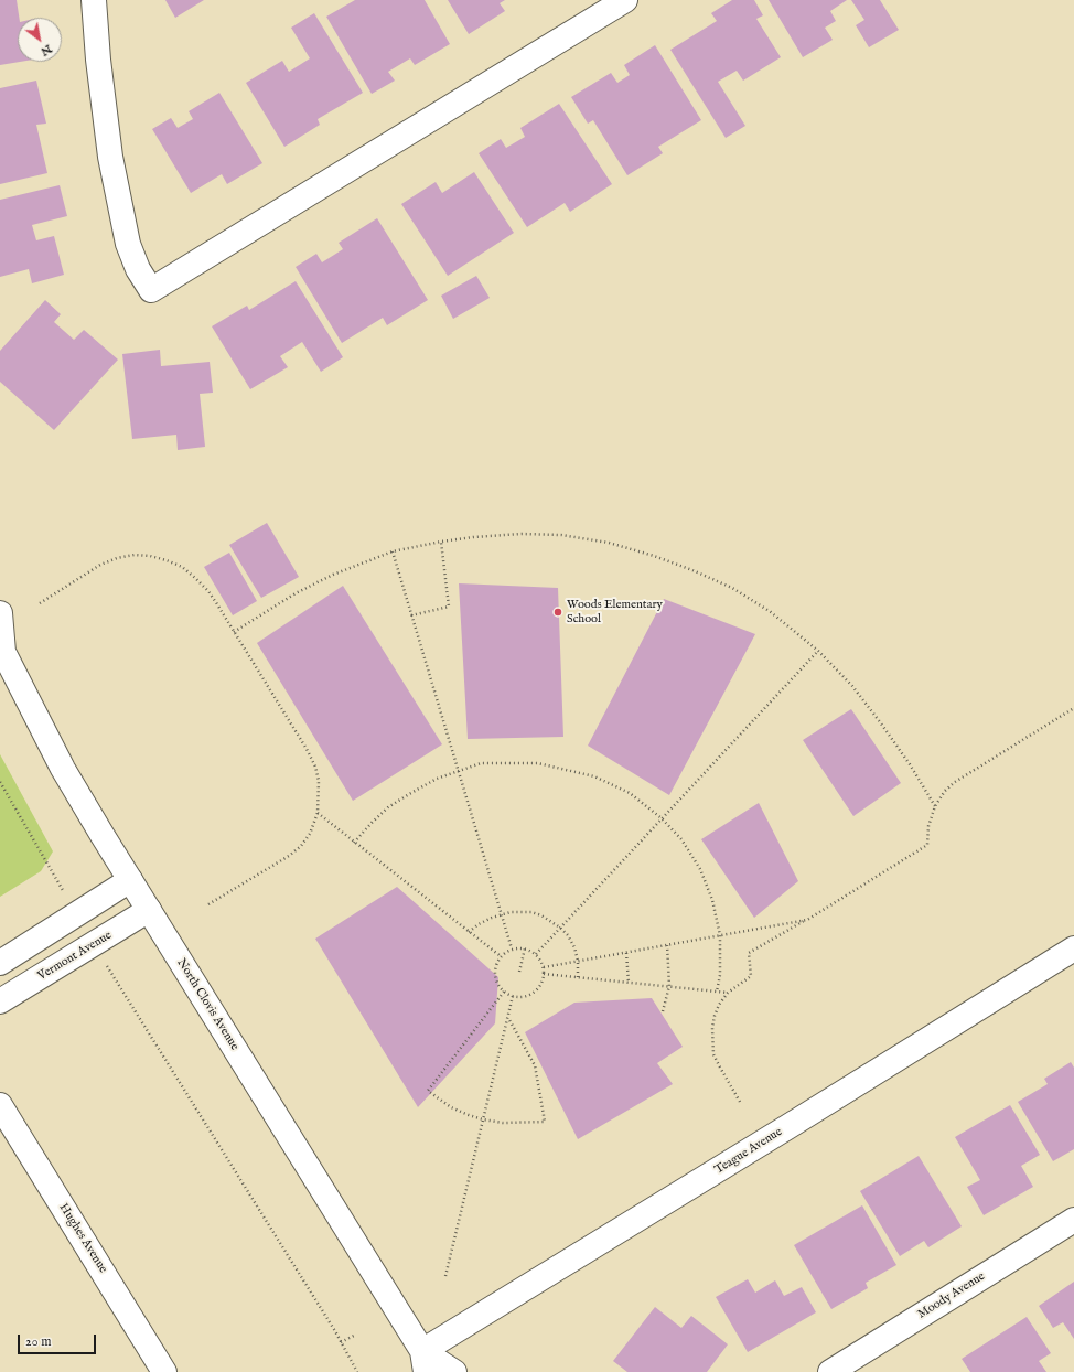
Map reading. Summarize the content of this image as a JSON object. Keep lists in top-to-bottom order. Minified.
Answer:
{"streets":{"street":["Vermont Avenue","North Clovis Avenue","Teague Avenue","Hughes Avenue","Moody Avenue"]},"crossings":[["Vermont Avenue","North Clovis Avenue"],["North Clovis Avenue","Teague Avenue"]],"places":["Woods Elementary School"],"scale_bar":"20 m","north":"bottom right"}
